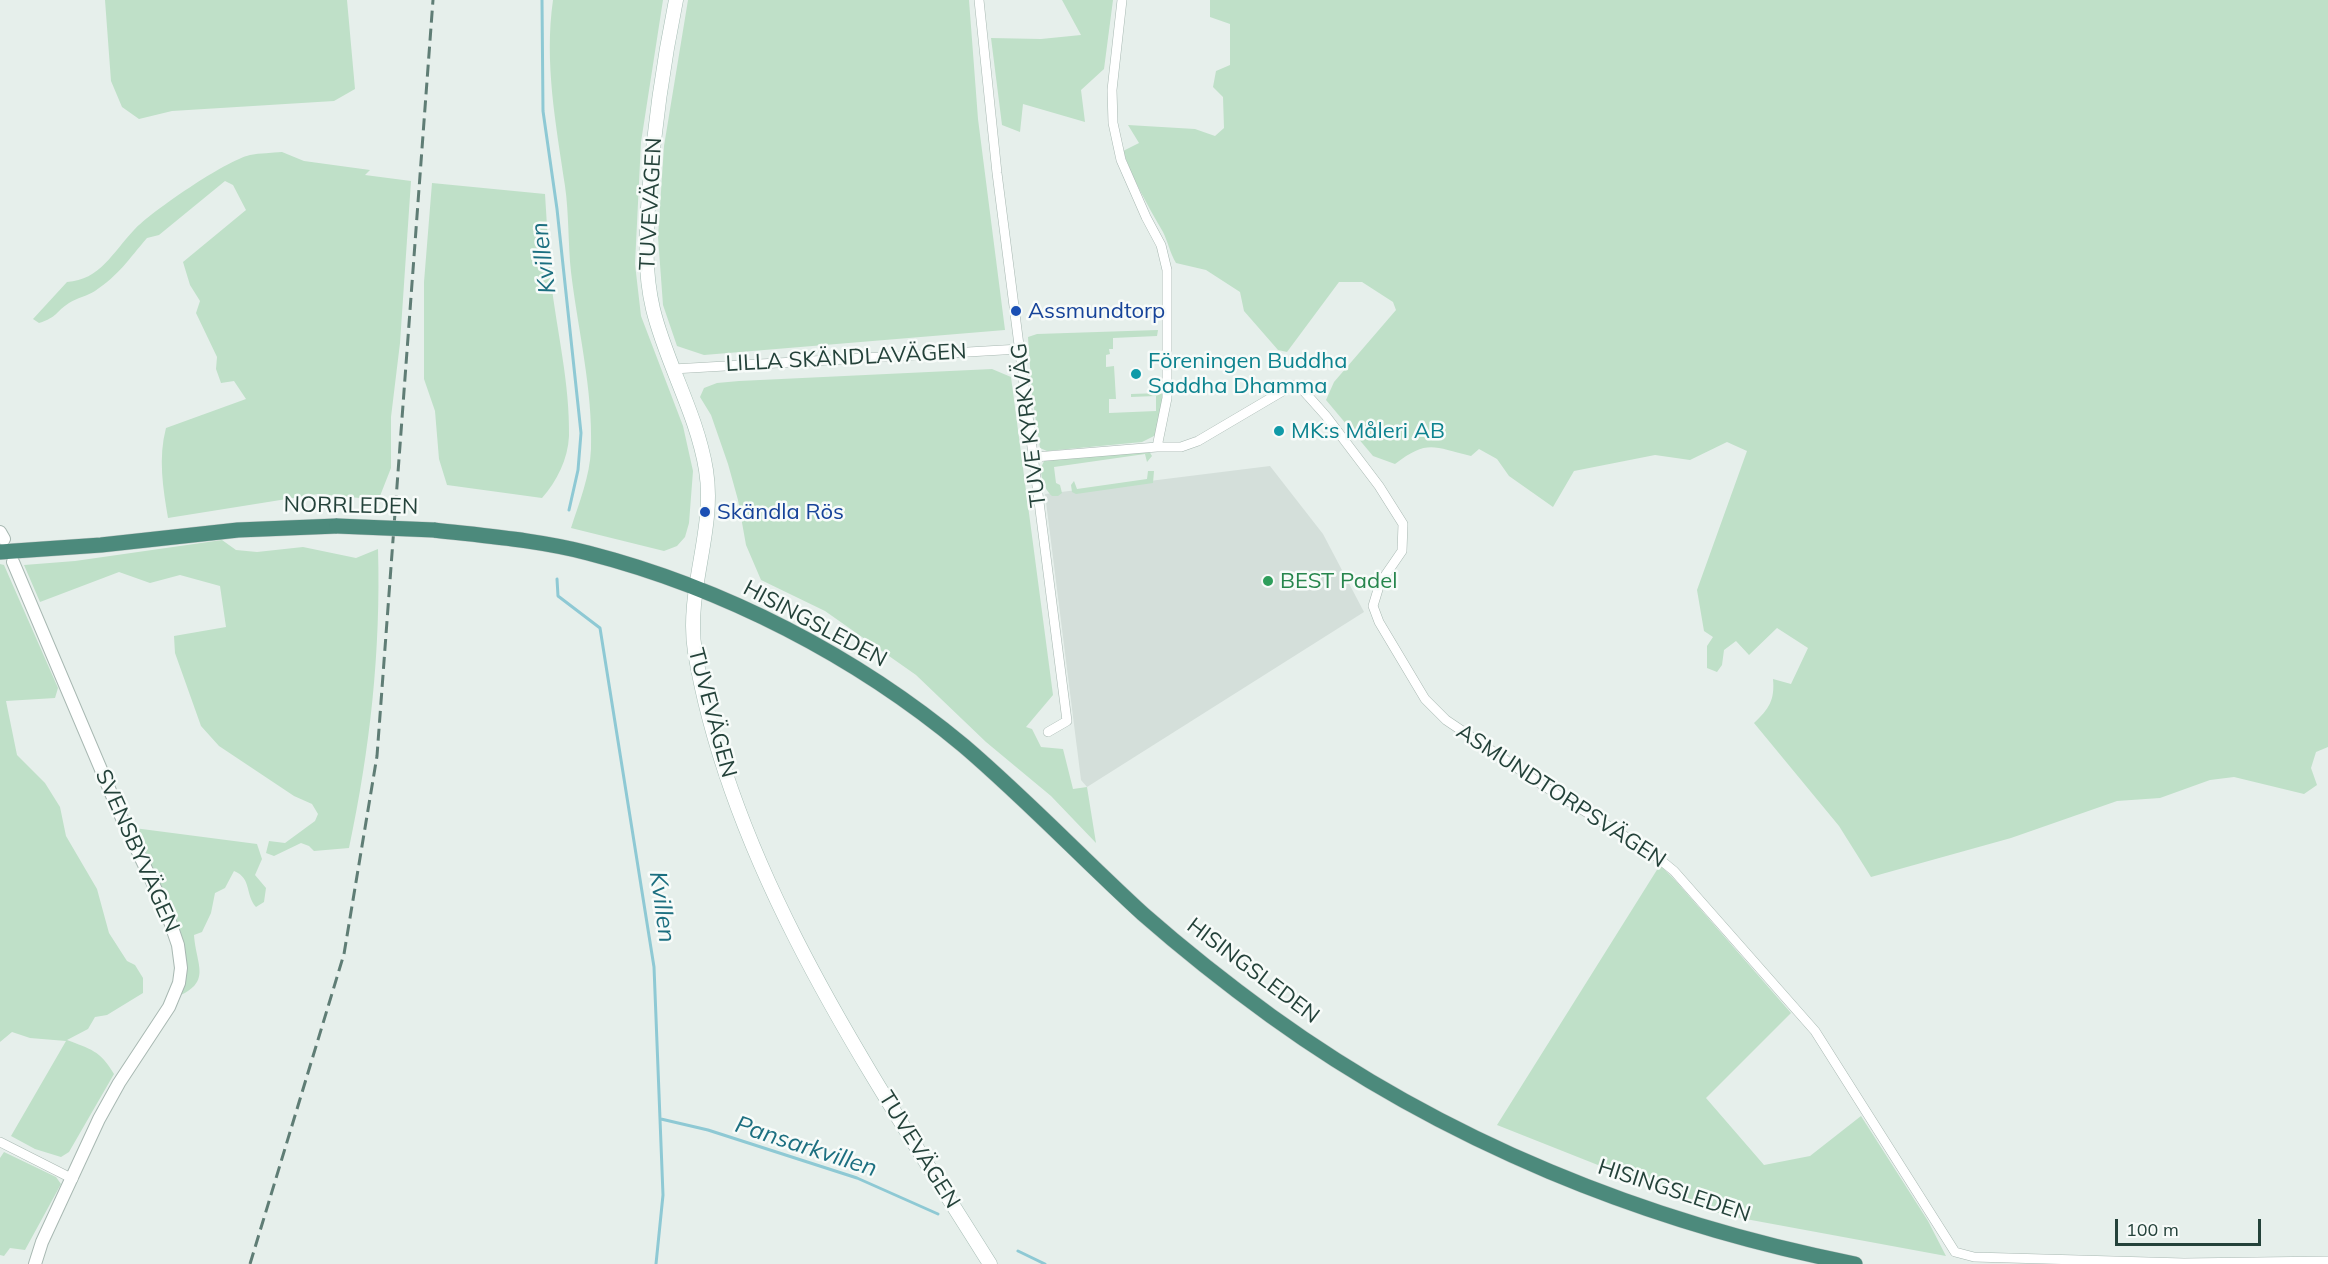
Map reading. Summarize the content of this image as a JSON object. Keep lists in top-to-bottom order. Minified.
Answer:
{"streets":{"highway":["NORRLEDEN","HISINGSLEDEN"],"main road":["TUVEVÄGEN"],"street":["LILLA SKÄNDLAVÄGEN","TUVE KYRKVÄG","ASMUNDTORPSVÄGEN","SVENSBYVÄGEN"]},"crossings":[["TUVEVÄGEN","LILLA SKÄNDLAVÄGEN"],["TUVEVÄGEN","NORRLEDEN"],["TUVEVÄGEN","HISINGSLEDEN"],["LILLA SKÄNDLAVÄGEN","TUVE KYRKVÄG"],["NORRLEDEN","HISINGSLEDEN"]],"water":["Kvillen","Pansarkvillen"],"places":["Assmundtorp","Föreningen Buddha Saddha Dhamma","MK:s Måleri AB","Skändla Rös","BEST Padel"],"scale_bar":"100 m"}
